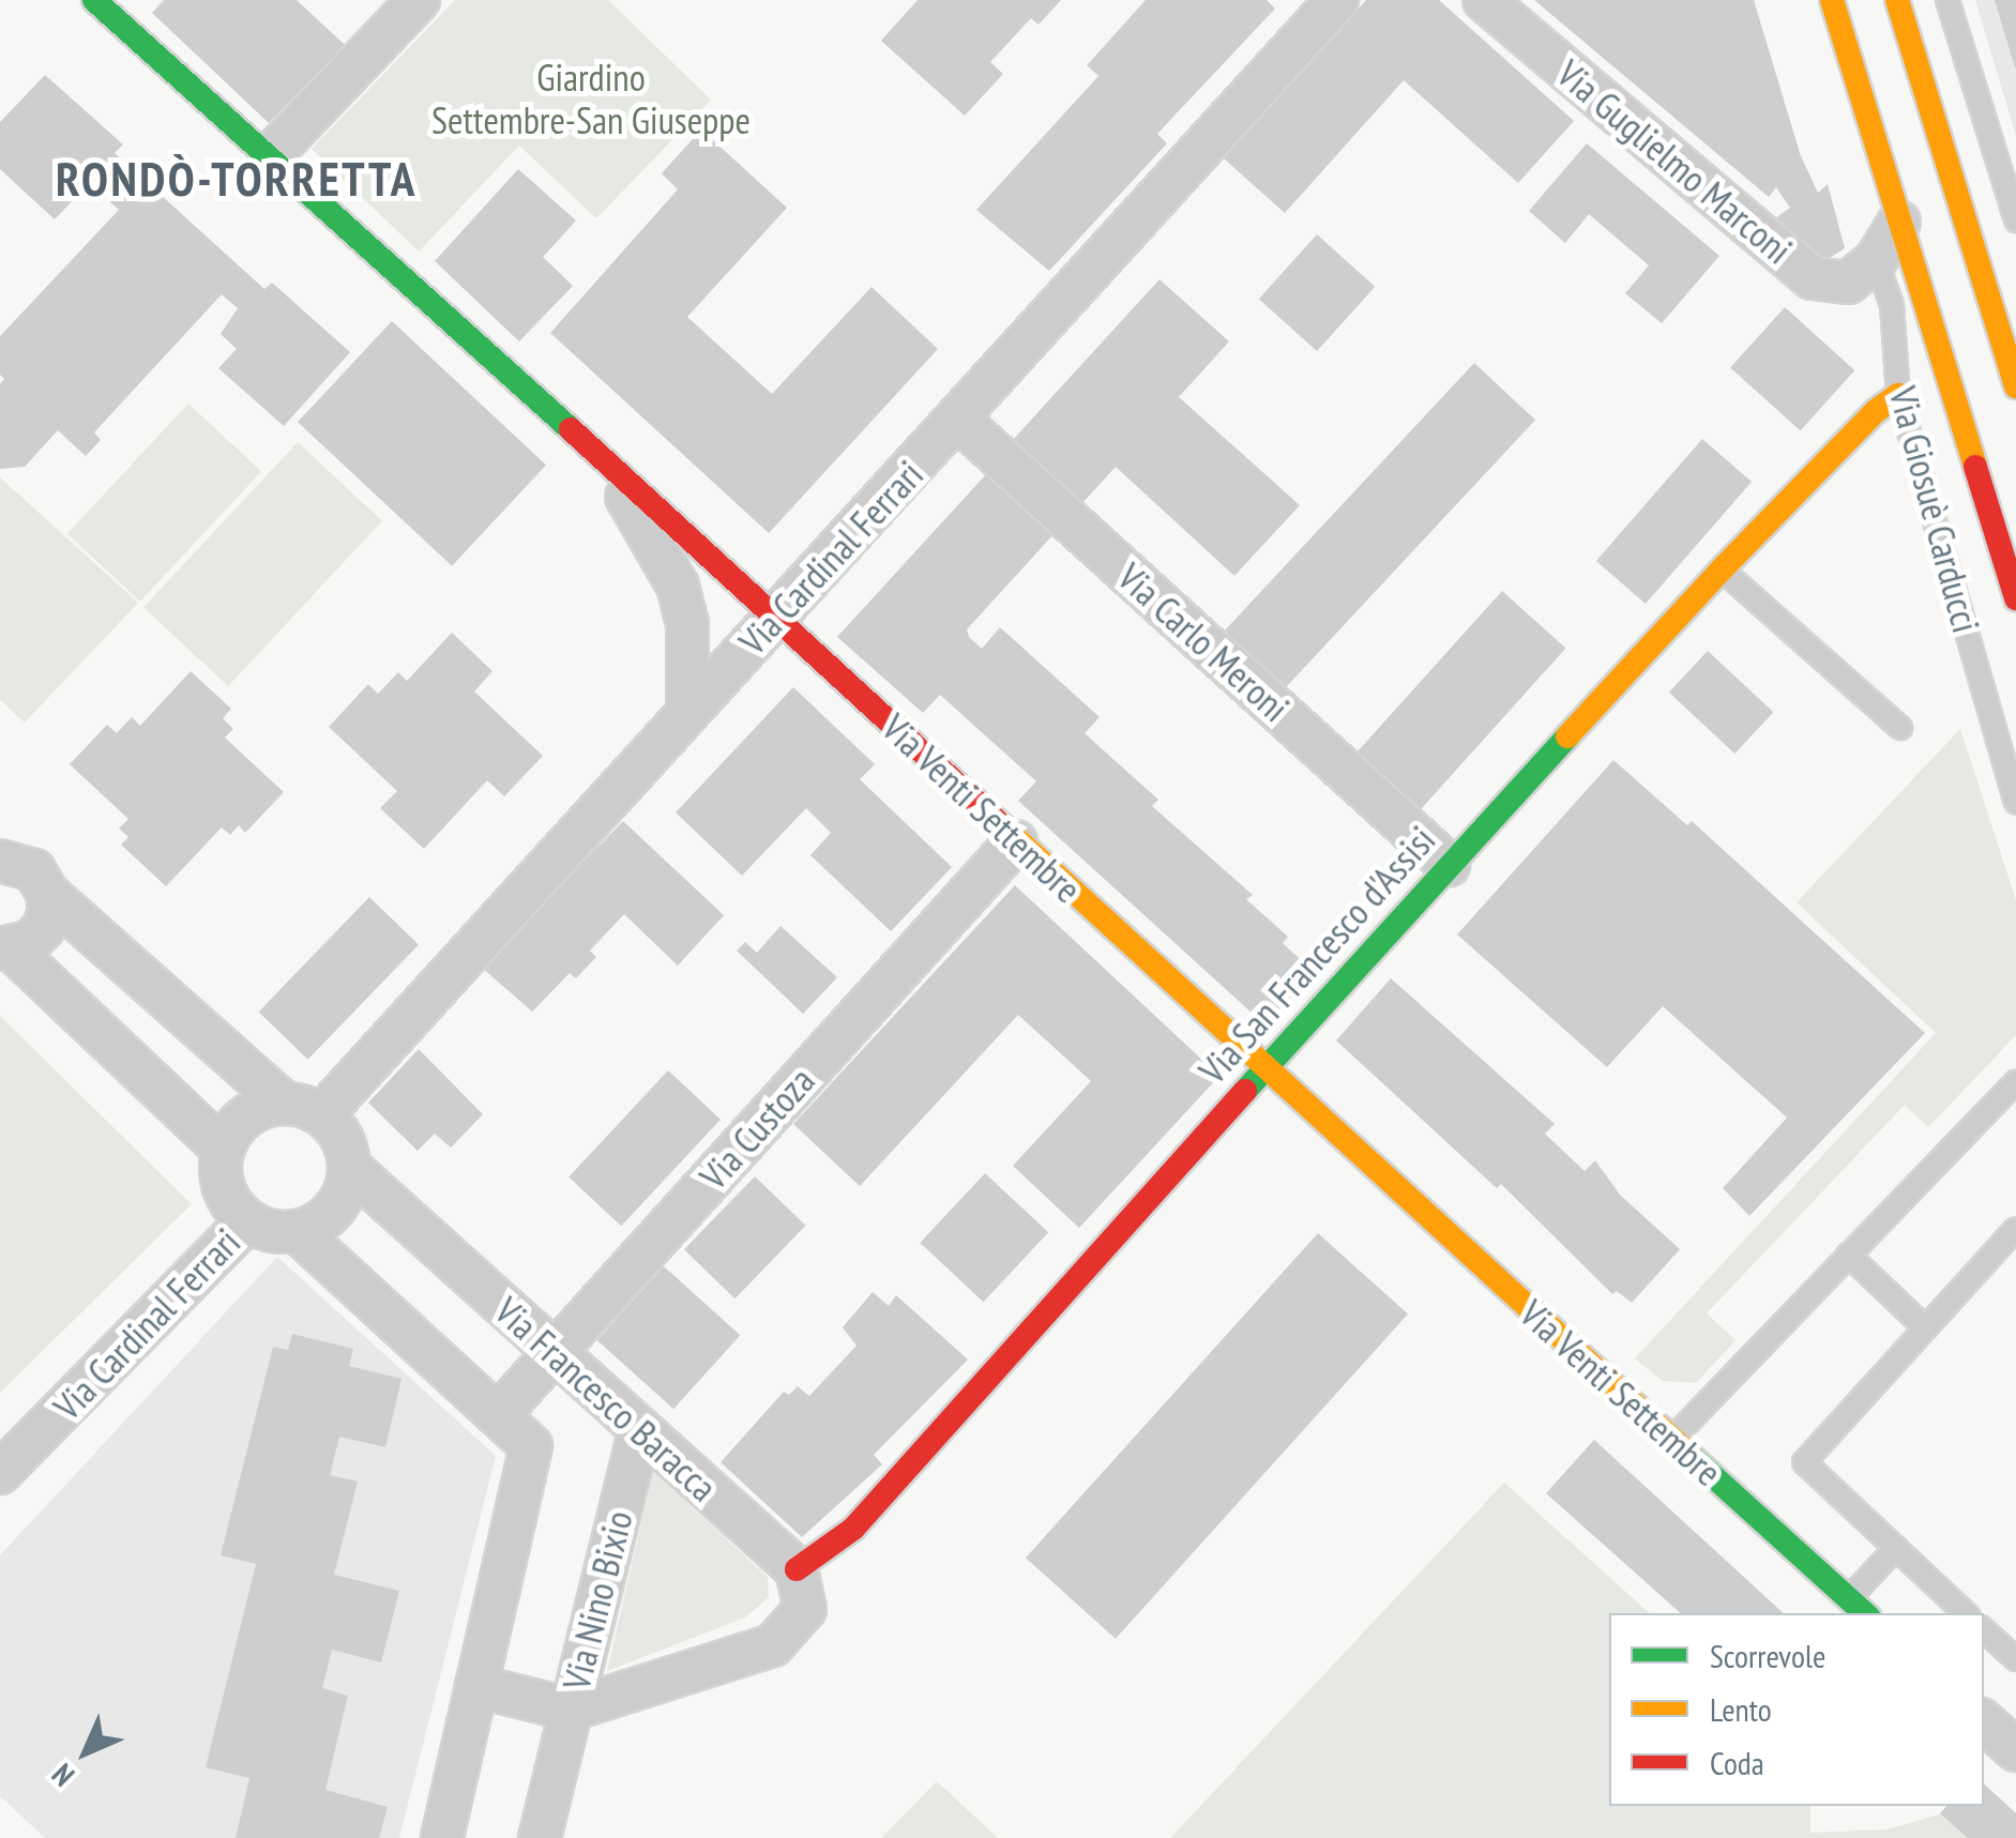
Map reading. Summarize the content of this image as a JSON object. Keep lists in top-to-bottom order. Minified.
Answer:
{"streets":{"street":["Via Guglielmo Marconi","Via Giosuè Carducci","Via Cardinal Ferrari","Via Carlo Meroni","Via Venti Settembre","Via San Francesco d'Assisi","Via Custoza","Via Francesco Baracca","Via Nino Bixio"]},"crossings":[["Via Guglielmo Marconi","Via Giosuè Carducci"],["Via Giosuè Carducci","Via San Francesco d'Assisi"],["Via Cardinal Ferrari","Via Carlo Meroni"],["Via Cardinal Ferrari","Via Venti Settembre"],["Via Cardinal Ferrari","Via Francesco Baracca"],["Via Carlo Meroni","Via San Francesco d'Assisi"],["Via Venti Settembre","Via San Francesco d'Assisi"],["Via Venti Settembre","Via Custoza"],["Via San Francesco d'Assisi","Via Francesco Baracca"],["Via San Francesco d'Assisi","Via Nino Bixio"],["Via Custoza","Via Francesco Baracca"],["Via Francesco Baracca","Via Nino Bixio"]],"districts":["RONDÒ-TORRETTA"],"parks":["Giardino Settembre-San Giuseppe"],"legend":["Scorrevole","Lento","Coda"],"north":"bottom left"}
